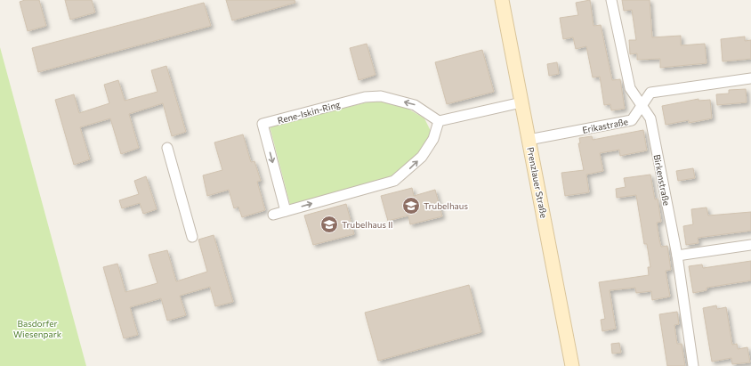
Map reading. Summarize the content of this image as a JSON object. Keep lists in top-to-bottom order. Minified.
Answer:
{"streets":{"main road":["Prenzlauer Straße"],"street":["Rene-Iskin-Ring","Erikastraße","Birkenstraße"]},"crossings":[["Erikastraße","Birkenstraße"],["Erikastraße","Prenzlauer Straße"]],"parks":["Basdorfer Wiesenpark"],"places":{"school or university":["Trubelhaus","Trubelhaus II"]}}
